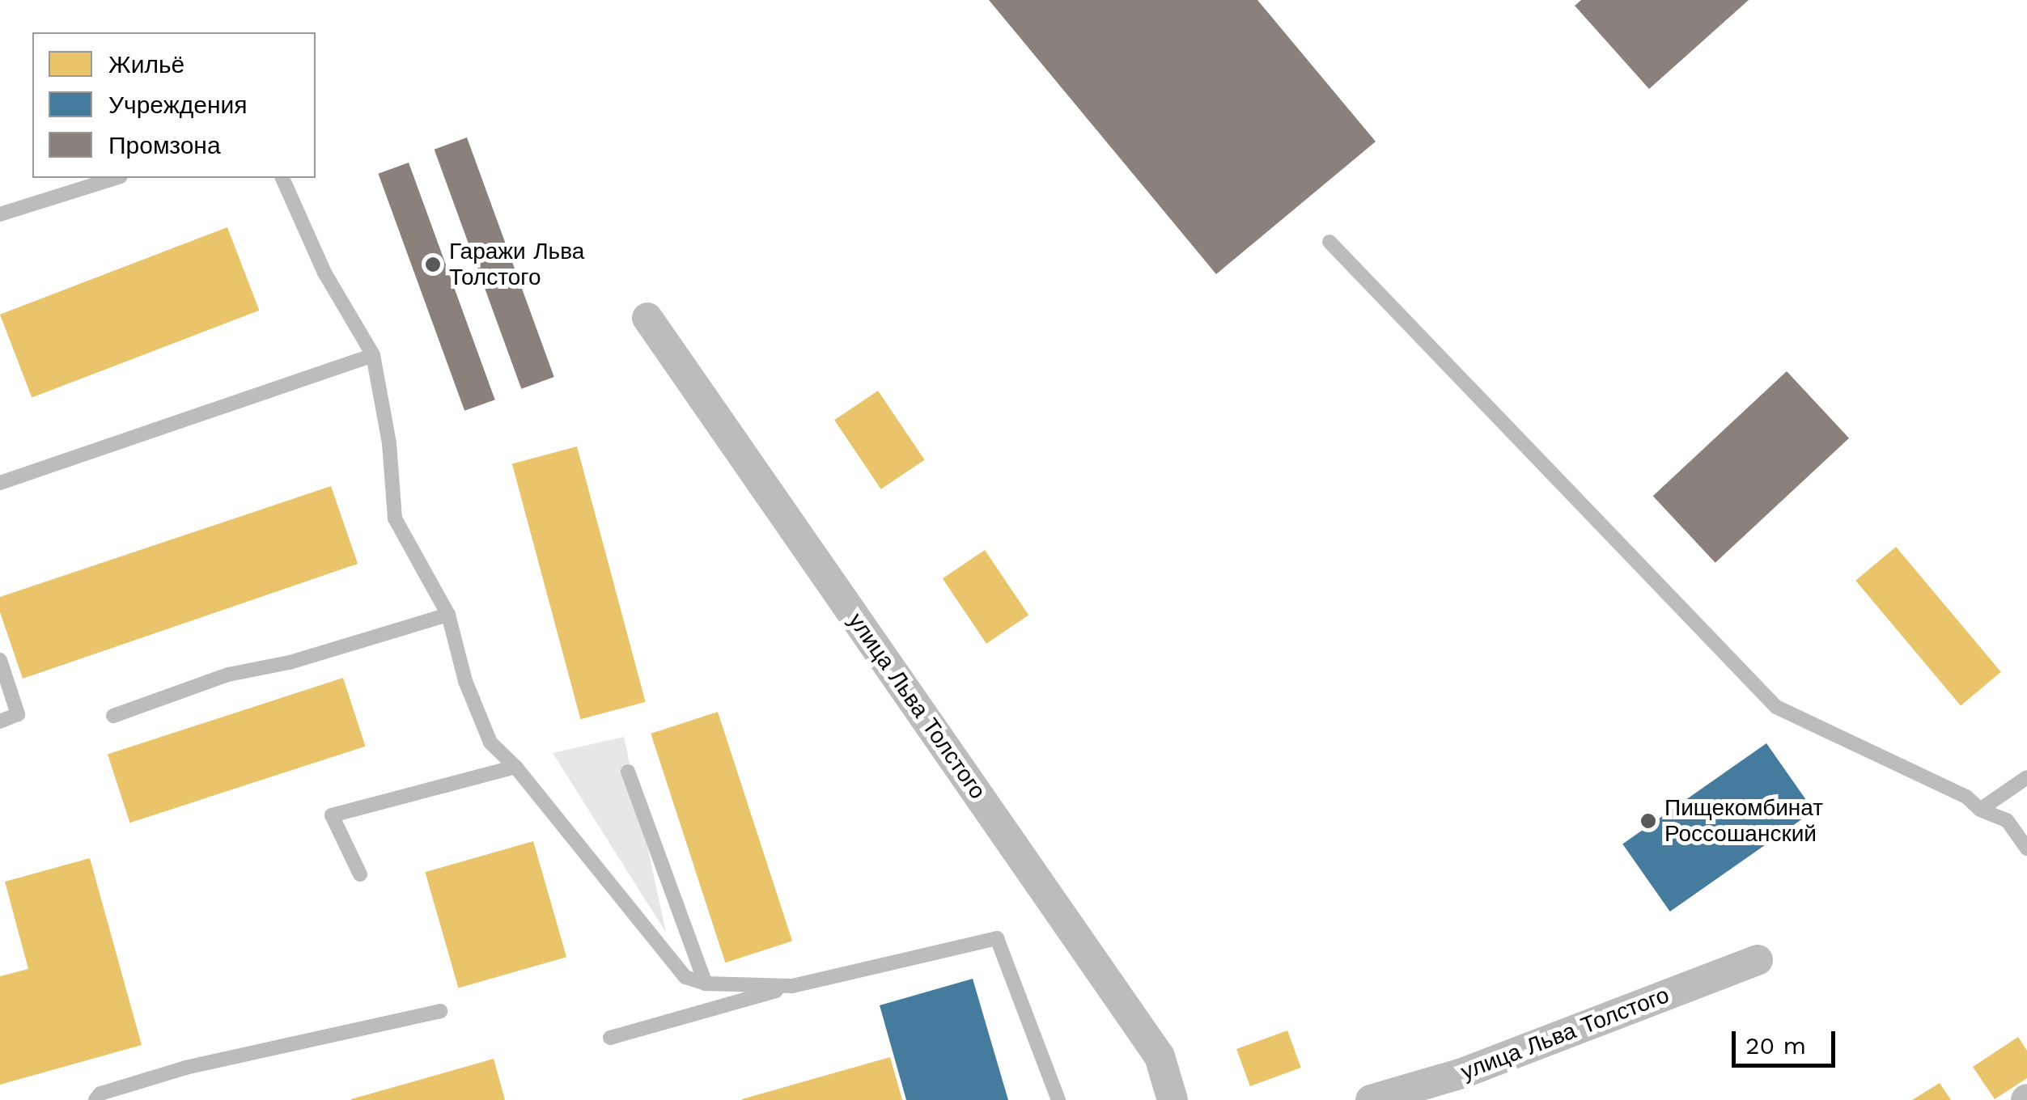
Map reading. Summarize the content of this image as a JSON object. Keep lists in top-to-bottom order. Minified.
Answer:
{"streets":{"street":["улица Льва Толстого"]},"places":["Гаражи Льва Толстого","Пищекомбинат Россошанский"],"legend":["Жильё","Учреждения","Промзона"],"scale_bar":"20 m"}
